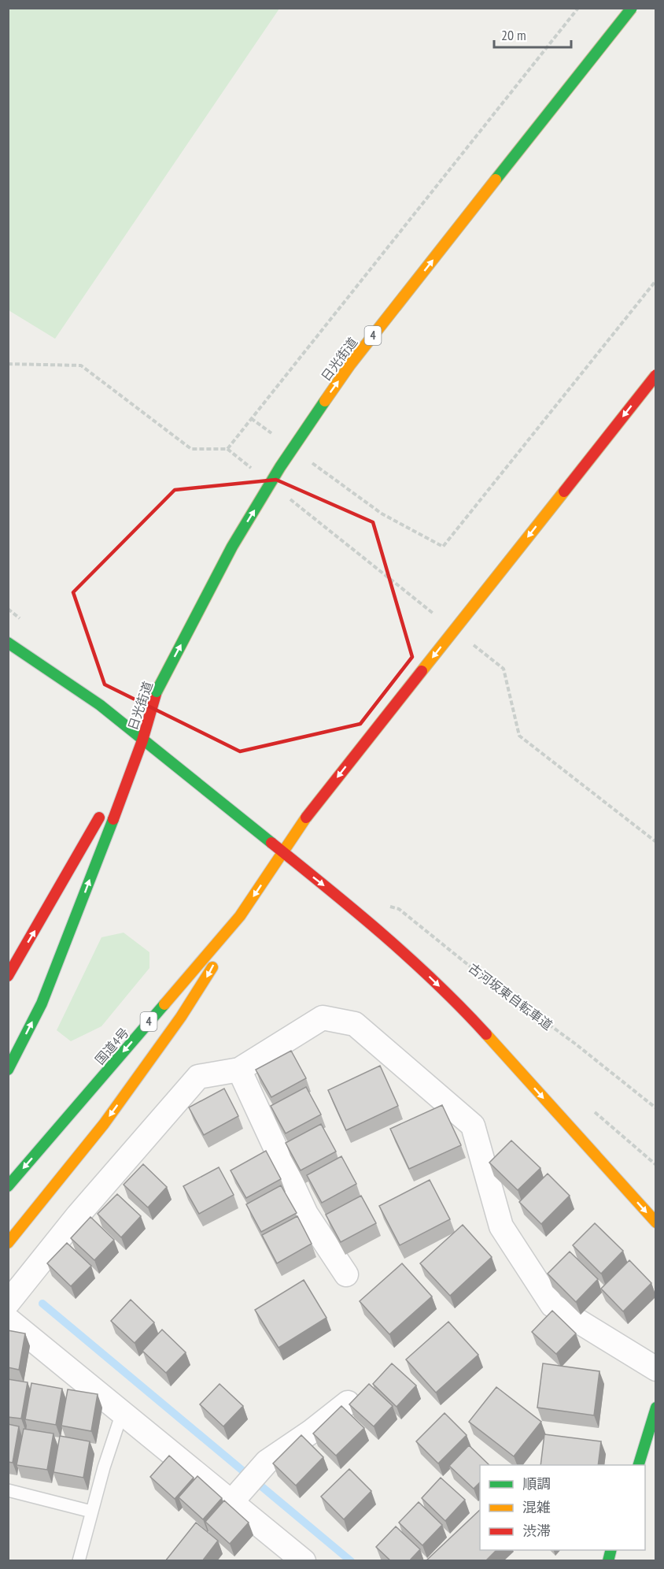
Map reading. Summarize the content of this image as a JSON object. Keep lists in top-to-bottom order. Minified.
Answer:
{"streets":{"main road":["4","日光街道","国道4号"],"path":["古河坂東自転車道"]},"crossings":[["4","日光街道"],["4","国道4号"]],"one_way":["日光街道"],"legend":["順調","混雑","渋滞"],"scale_bar":"20 m"}
